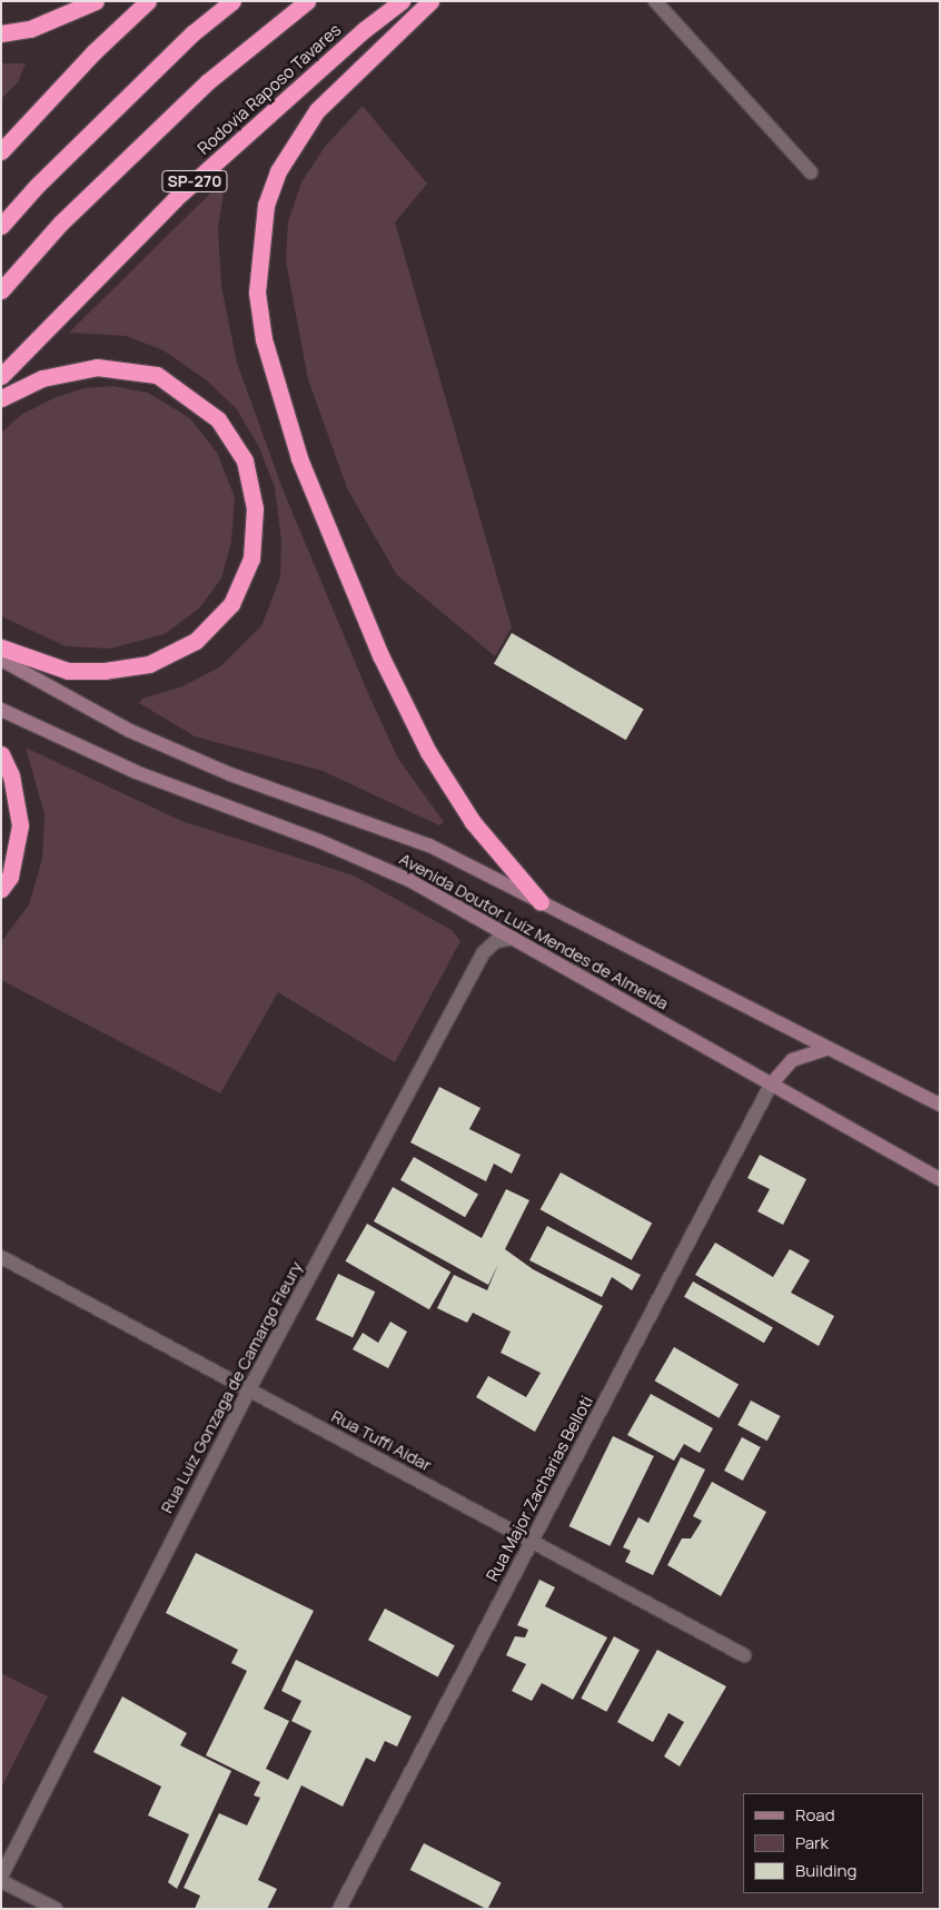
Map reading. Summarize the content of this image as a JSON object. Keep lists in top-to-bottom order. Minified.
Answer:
{"streets":{"highway":["Rodovia Raposo Tavares","SP-270"],"main road":["Avenida Doutor Luiz Mendes de Almeida"],"street":["Rua Luiz Gonzaga de Camargo Fleury","Rua Tuffi Aidar","Rua Major Zacharias Belloti"]},"crossings":[["Avenida Doutor Luiz Mendes de Almeida","Rua Luiz Gonzaga de Camargo Fleury"],["Avenida Doutor Luiz Mendes de Almeida","Rua Major Zacharias Belloti"],["Rua Luiz Gonzaga de Camargo Fleury","Rua Tuffi Aidar"],["Rua Tuffi Aidar","Rua Major Zacharias Belloti"]],"legend":["Road","Park","Building"]}
